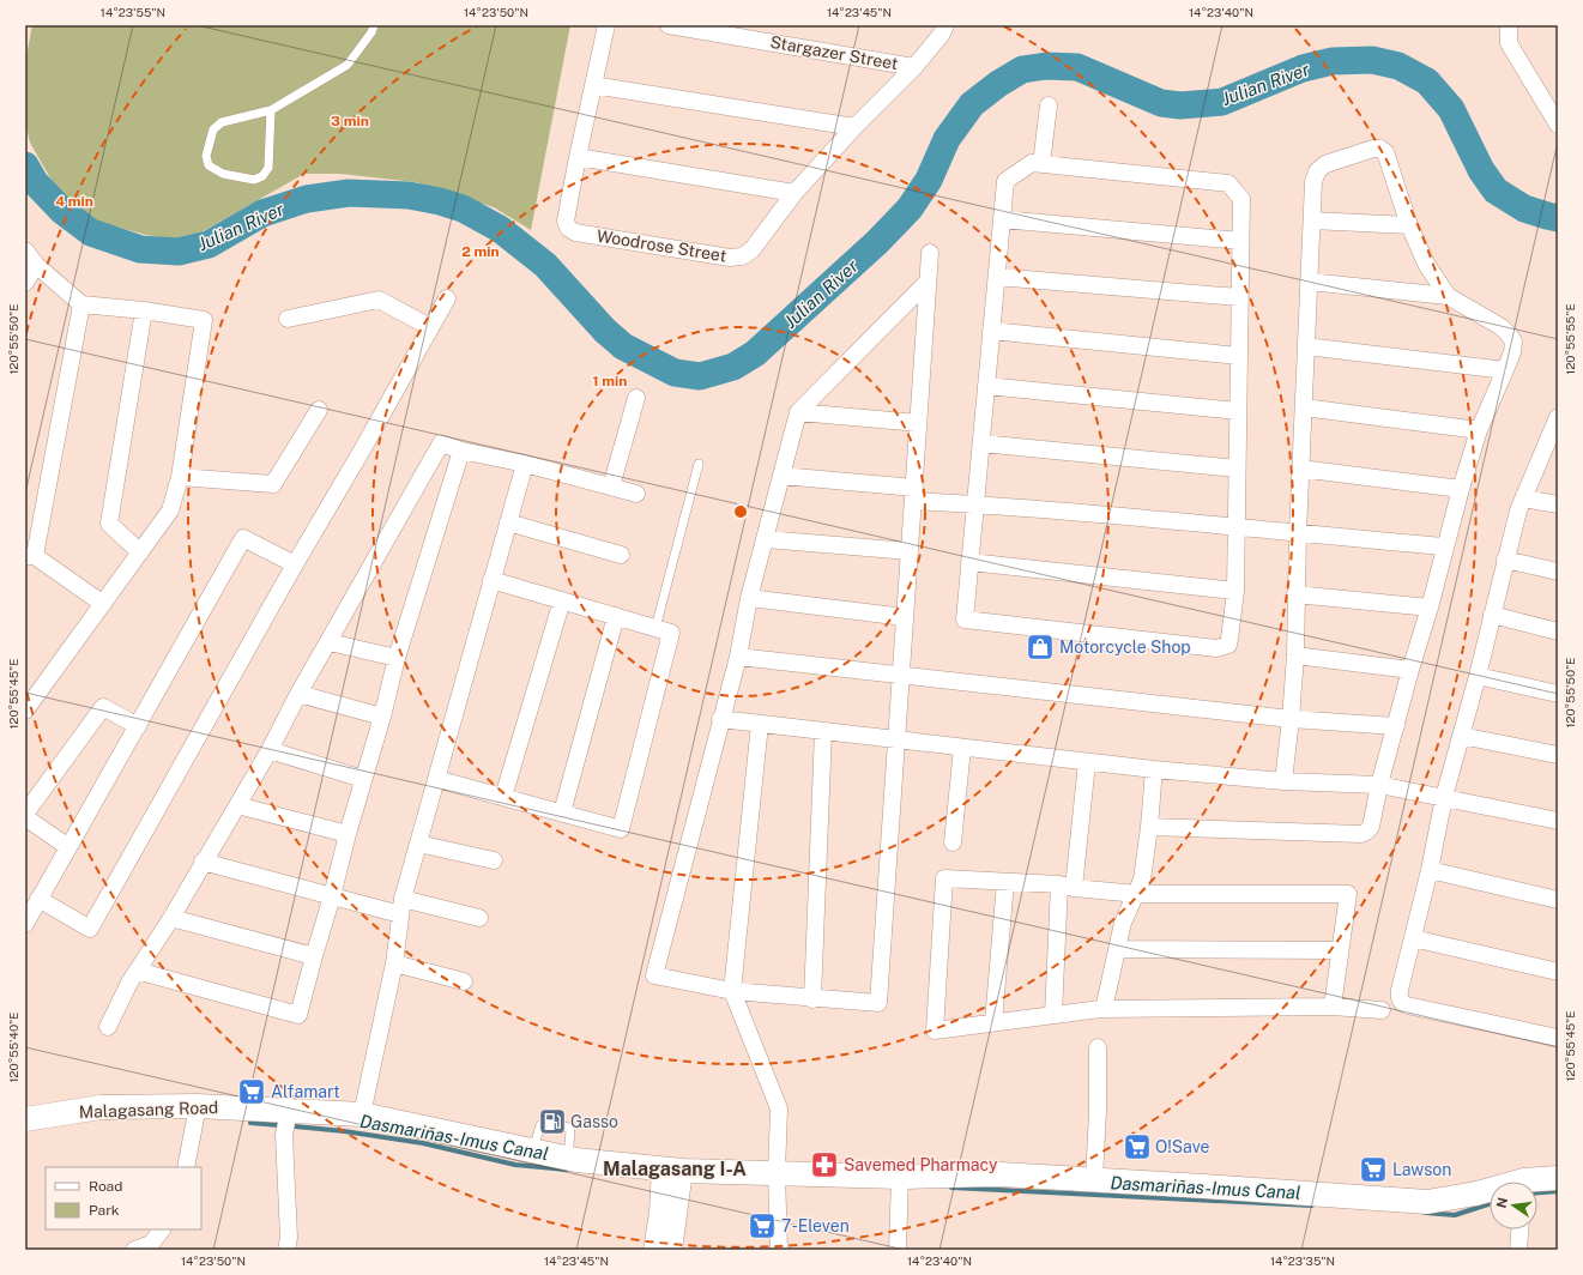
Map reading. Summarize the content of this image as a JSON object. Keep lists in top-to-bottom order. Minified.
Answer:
{"streets":{"main road":["Malagasang Road"],"street":["Stargazer Street","Woodrose Street"]},"crossings":[["Stargazer Street","Woodrose Street"]],"districts":["Malagasang I-A"],"water":["Julian River","Dasmariñas-Imus Canal"],"places":{"shop":["Motorcycle Shop"],"supermarket":["Alfamart","O!Save","Lawson","7-Eleven"],"fuel station":["Gasso"],"pharmacy":["Savemed Pharmacy"]},"legend":["Road","Park"],"north":"left","coordinates":["14°23'55\"N","14°23'50\"N","14°23'45\"N","14°23'40\"N","120°55'55\"E","120°55'50\"E","120°55'45\"E","120°55'40\"E","14°23'35\"N"],"rings":["3 min","4 min","2 min","1 min"]}
